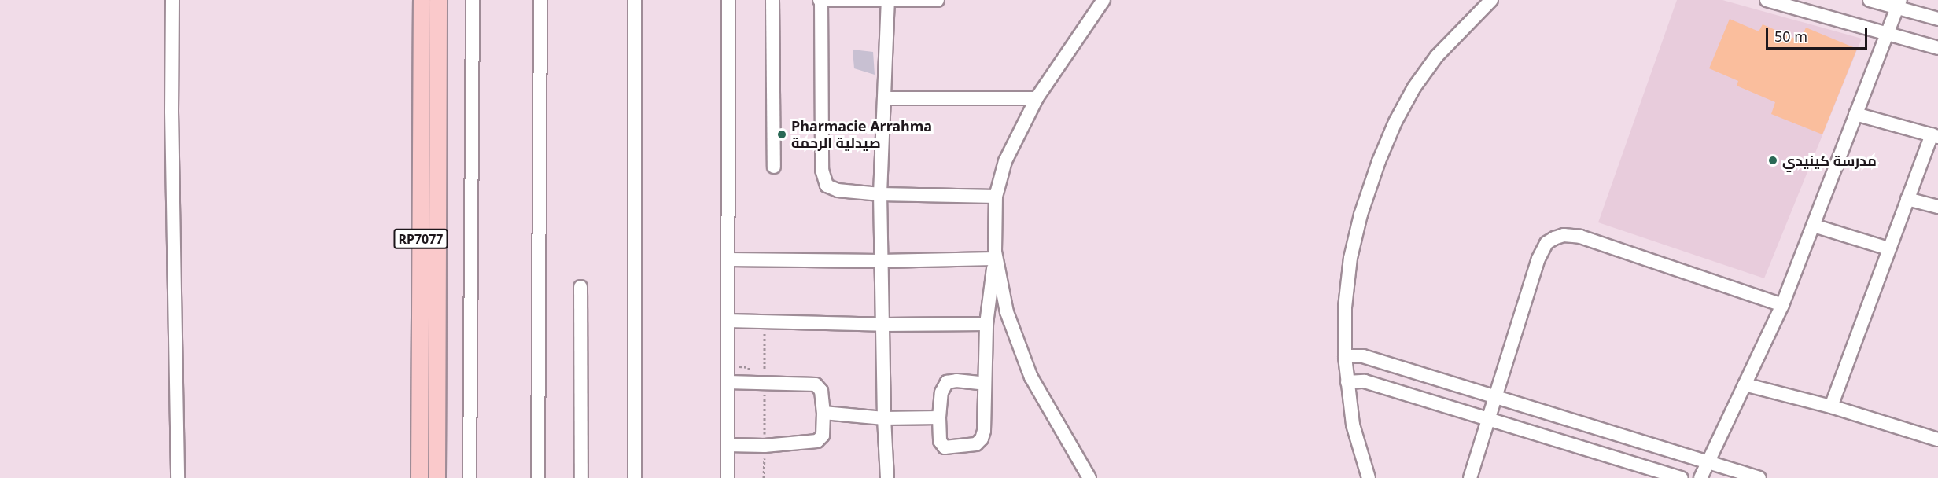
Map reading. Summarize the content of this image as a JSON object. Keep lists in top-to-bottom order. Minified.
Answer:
{"streets":{"main road":["RP7077"]},"places":["Pharmacie Arrahma صيدلية الرحمة","مدرسة كينيدي"],"scale_bar":"50 m"}
